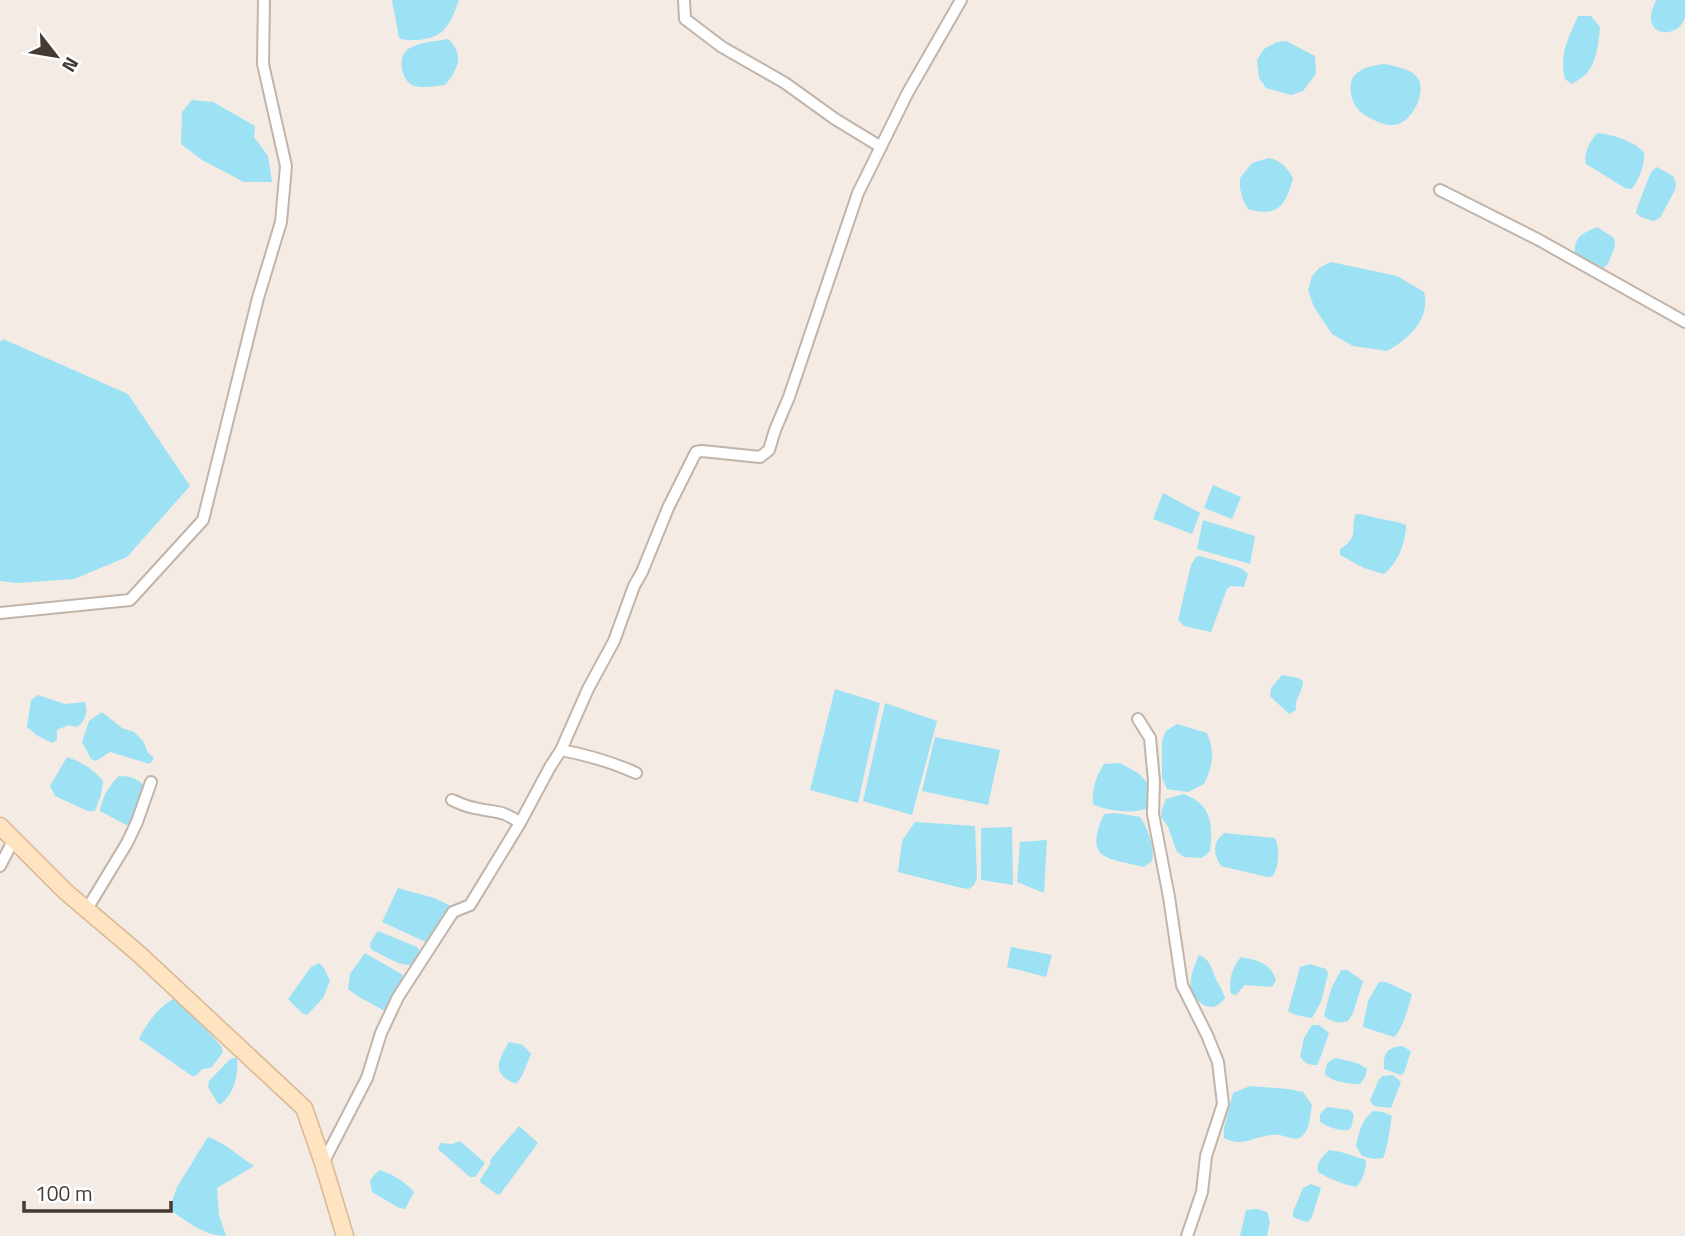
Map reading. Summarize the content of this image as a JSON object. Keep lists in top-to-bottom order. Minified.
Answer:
{"scale_bar":"100 m","north":"bottom right"}
